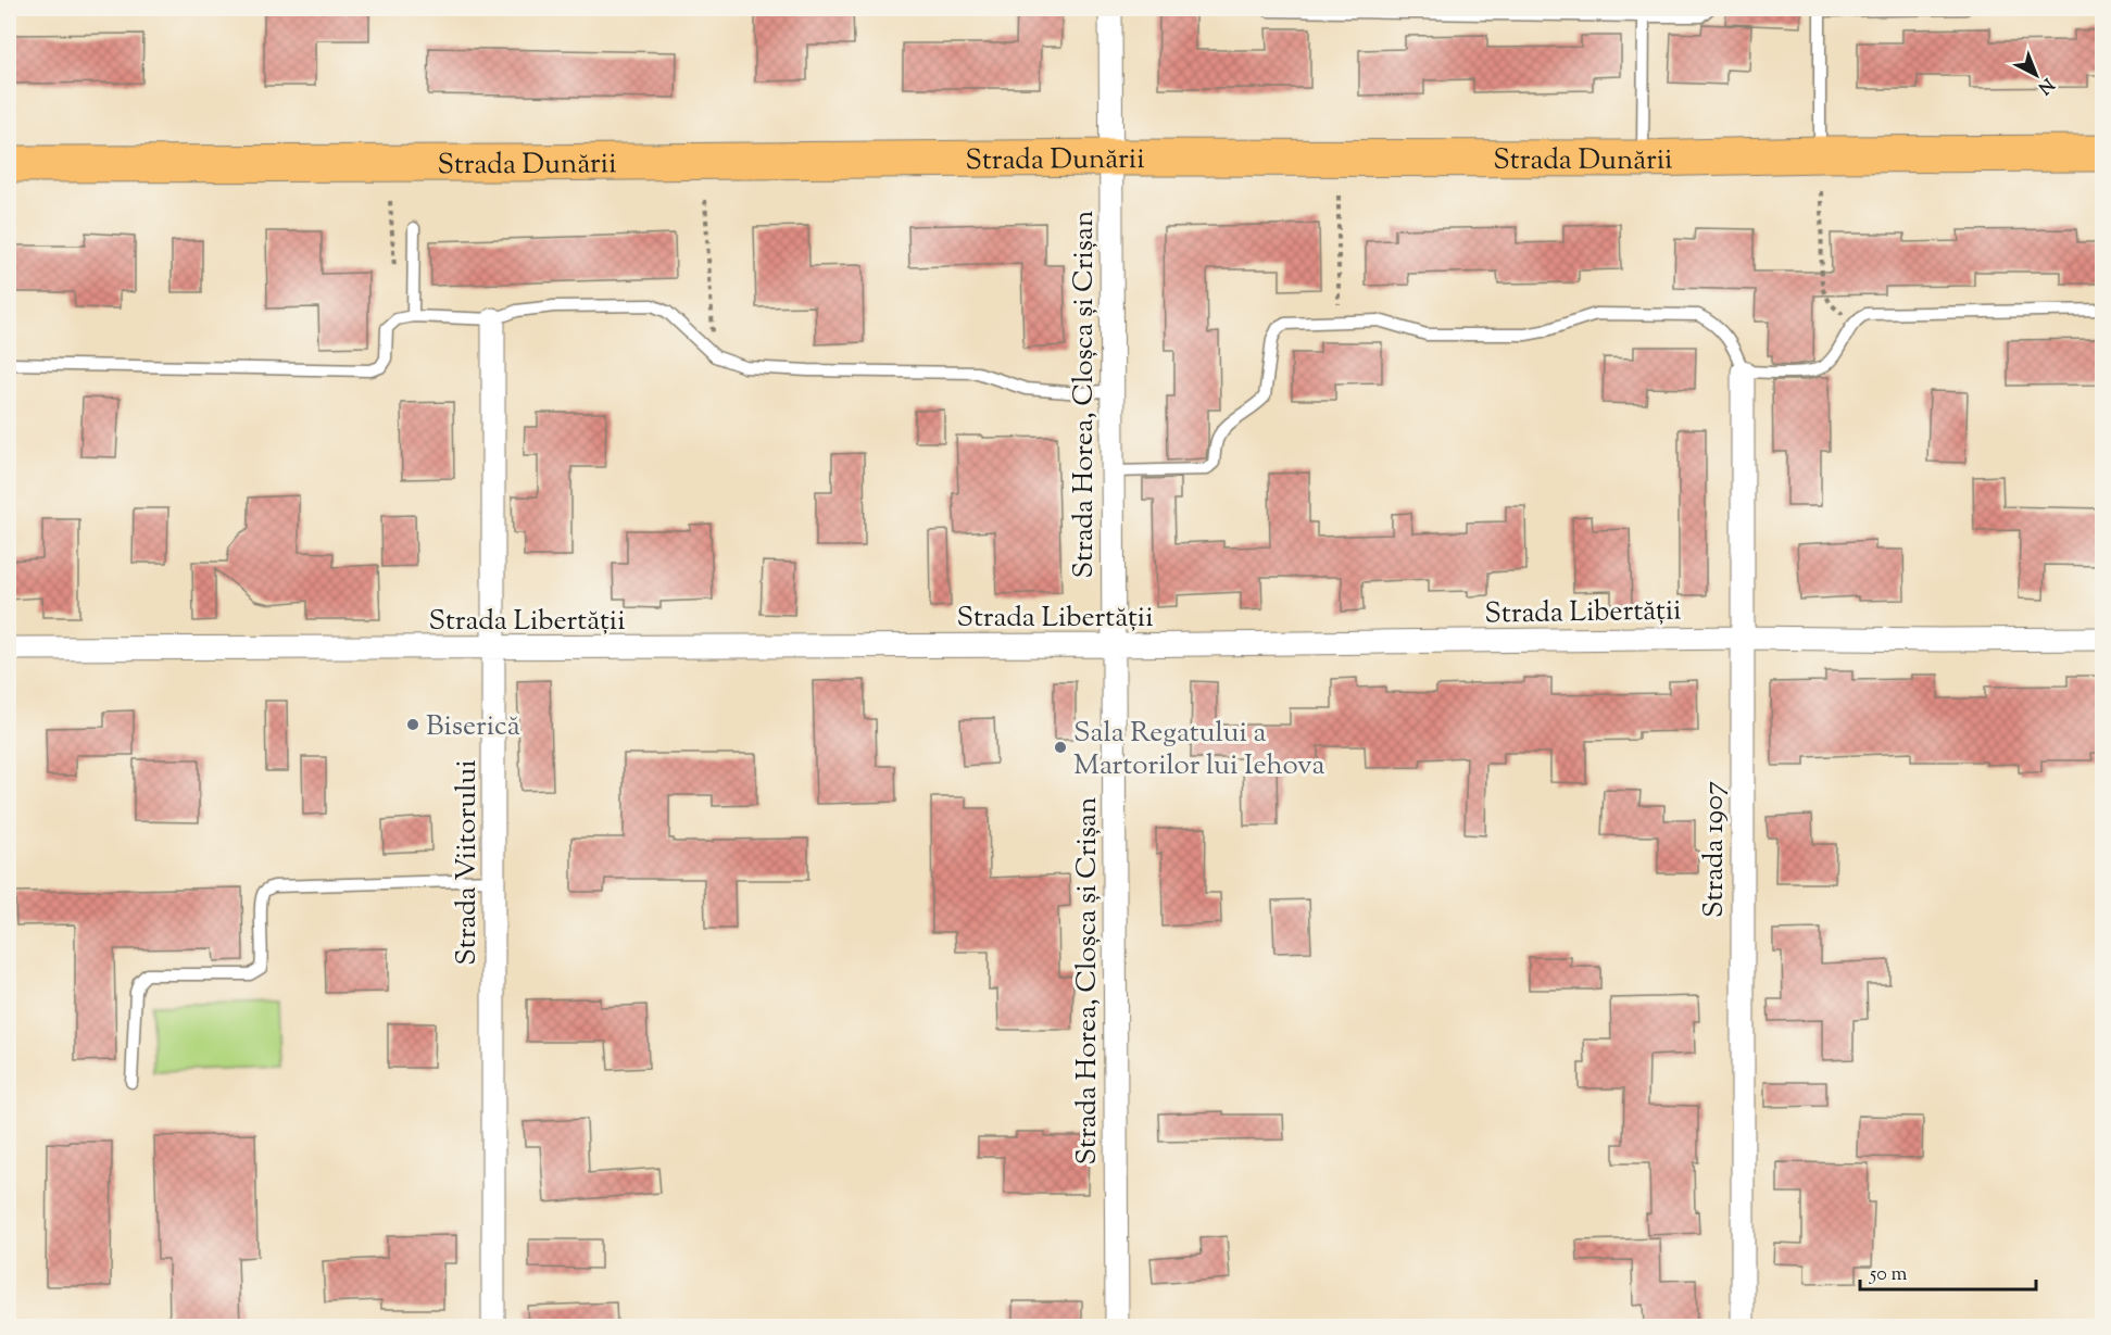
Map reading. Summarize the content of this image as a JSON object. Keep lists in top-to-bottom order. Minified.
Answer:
{"streets":{"main road":["Strada Dunării"],"street":["Strada Horea, Cloşca şi Crişan","Strada Libertății","Strada 1907","Strada Viitorului"]},"crossings":[["Strada Dunării","Strada Horea, Cloşca şi Crişan"],["Strada Horea, Cloşca şi Crişan","Strada Libertății"],["Strada Libertății","Strada 1907"],["Strada Libertății","Strada Viitorului"]],"places":["Biserică","Sala Regatului a Martorilor lui Iehova"],"scale_bar":"50 m","north":"bottom right"}
